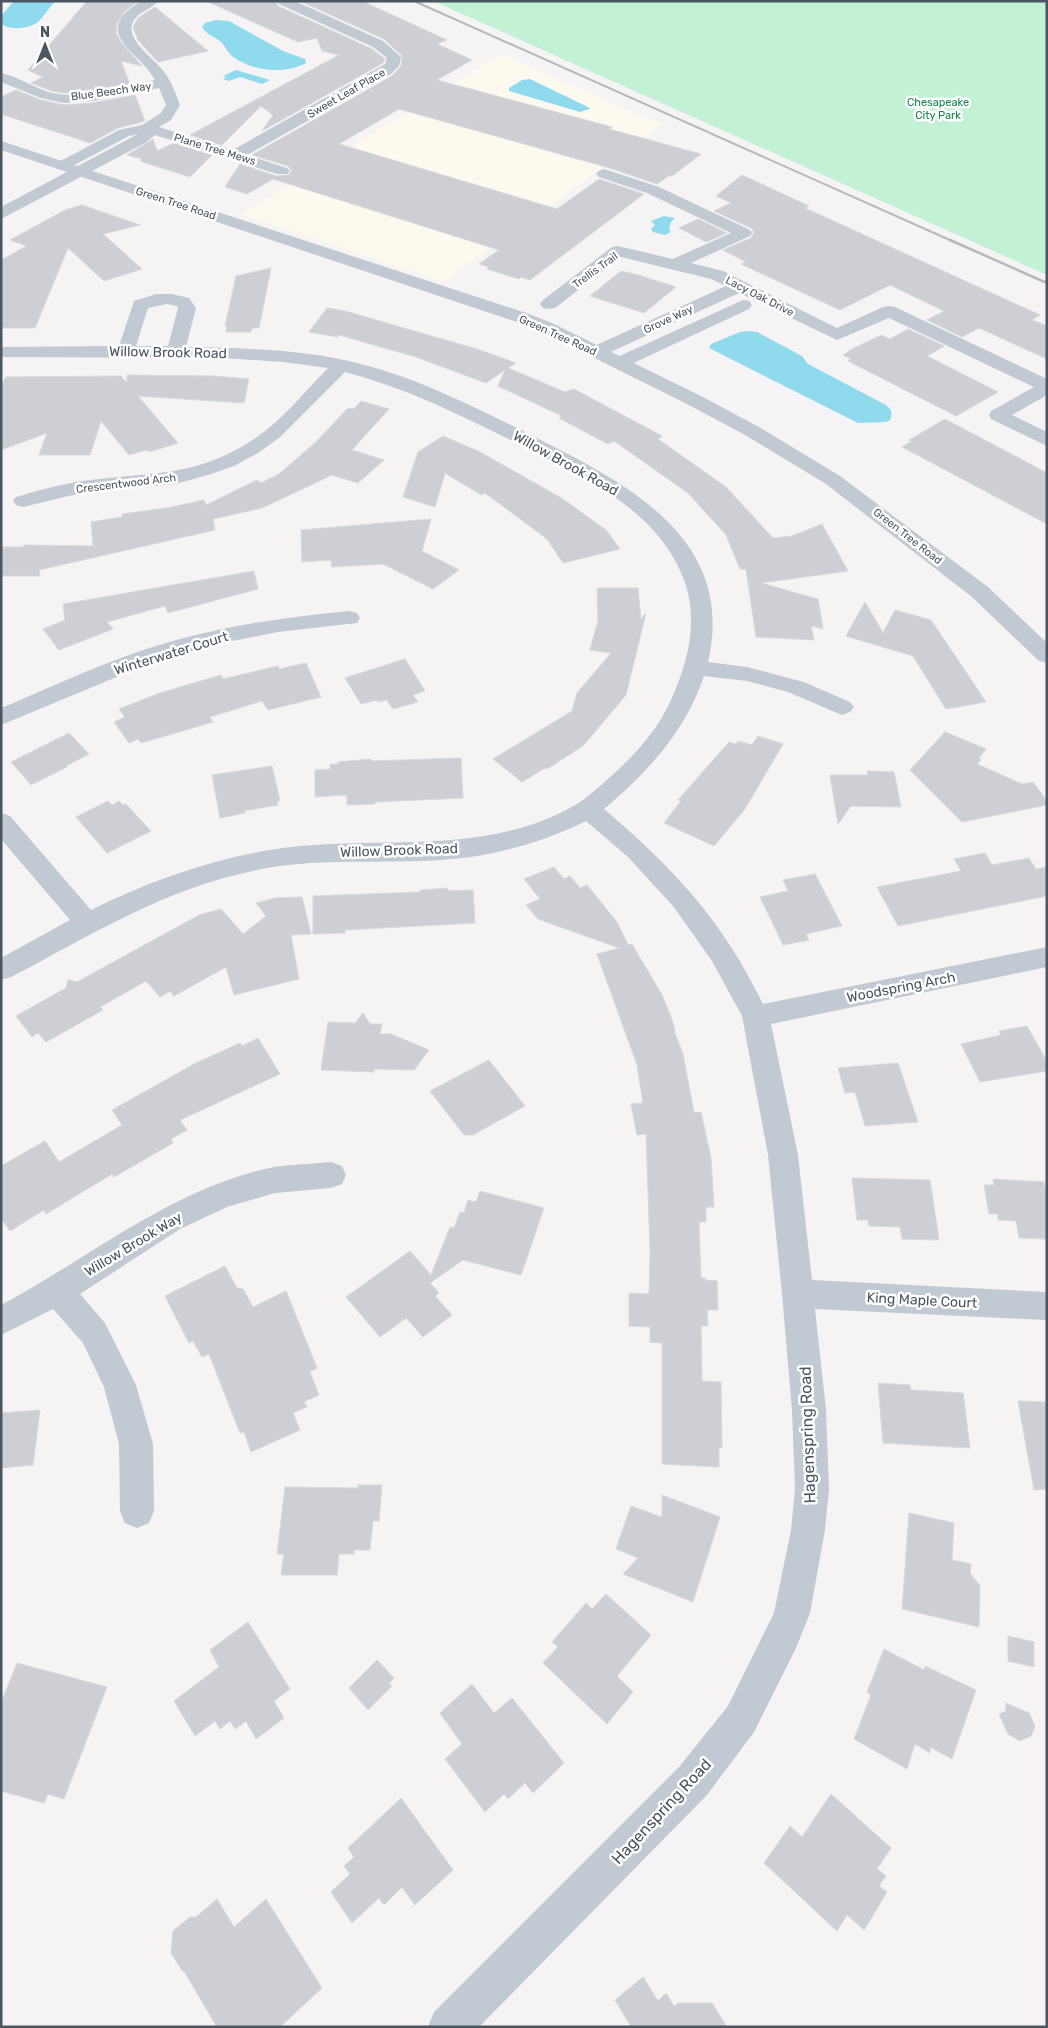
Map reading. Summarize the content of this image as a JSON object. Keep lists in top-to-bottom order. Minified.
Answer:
{"streets":{"street":["Blue Beech Way","Sweet Leaf Place","Plane Tree Mews","Green Tree Road","Trellis Trail","Lacy Oak Drive","Grove Way","Willow Brook Road","Crescentwood Arch","Winterwater Court","Woodspring Arch","Willow Brook Way","King Maple Court","Hagenspring Road"]},"crossings":[["Sweet Leaf Place","Plane Tree Mews"],["Green Tree Road","Grove Way"],["Trellis Trail","Lacy Oak Drive"],["Lacy Oak Drive","Grove Way"],["Willow Brook Road","Crescentwood Arch"],["Willow Brook Road","Hagenspring Road"],["Woodspring Arch","Hagenspring Road"],["King Maple Court","Hagenspring Road"]],"parks":["Chesapeake City Park"],"north":"top"}
